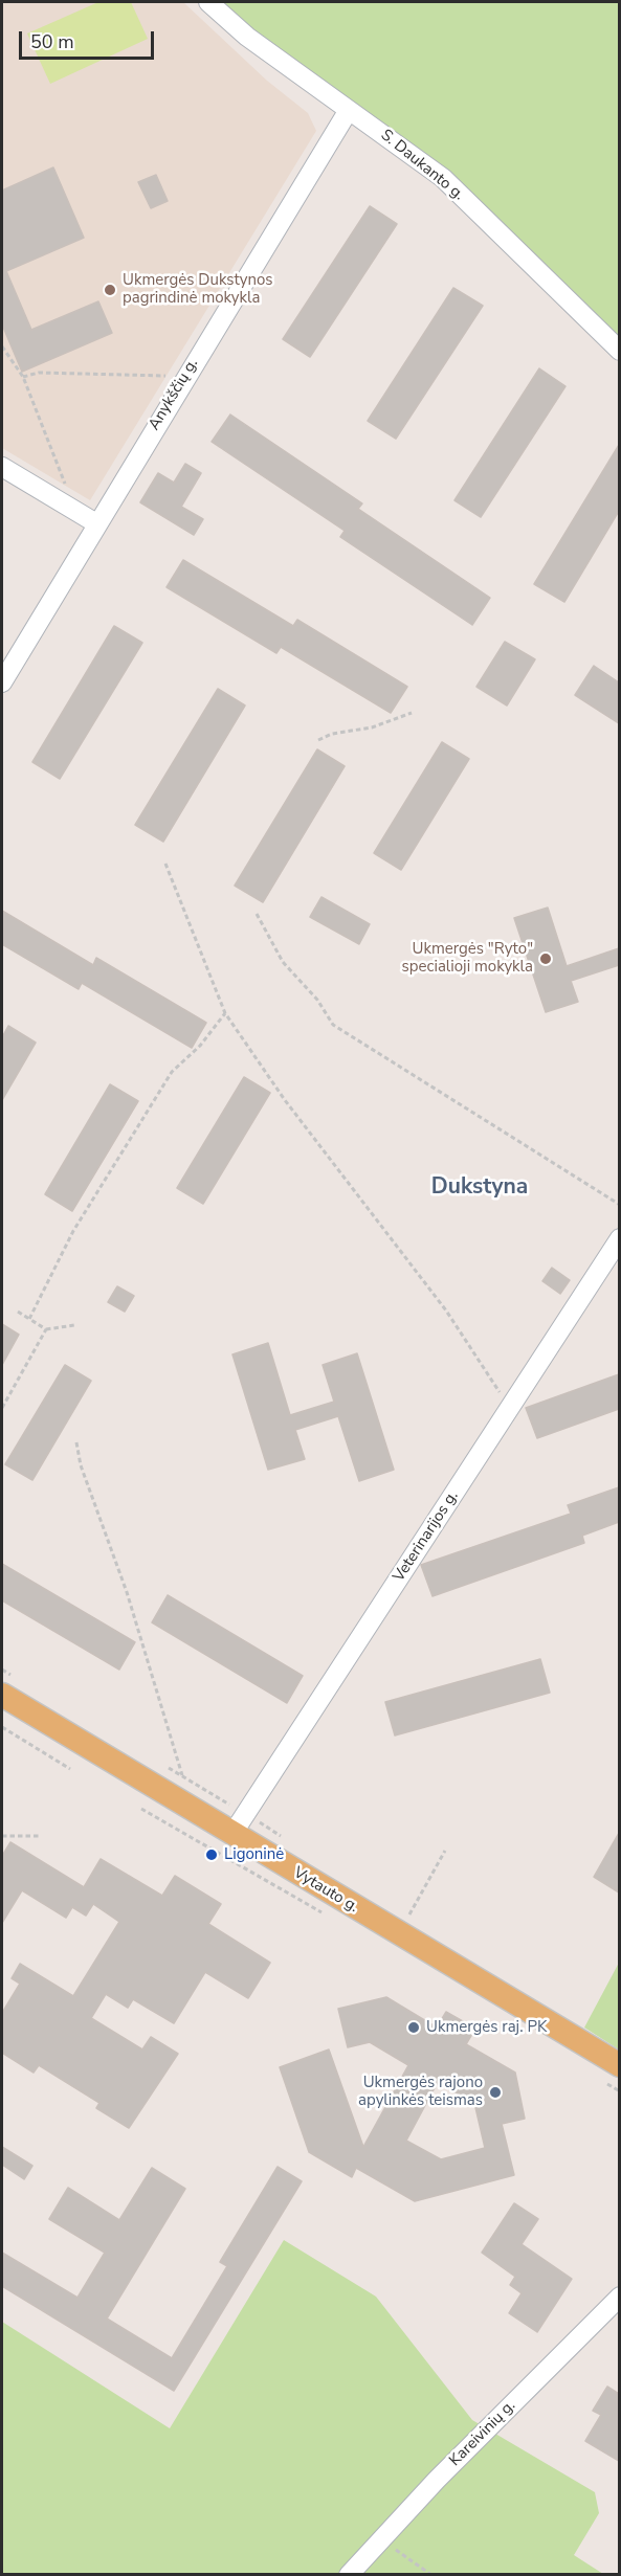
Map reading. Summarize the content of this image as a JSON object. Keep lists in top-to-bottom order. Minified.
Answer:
{"streets":{"main road":["Vytauto g."],"street":["S. Daukanto g.","Anykščių g.","Veterinarijos g.","Kareivinių g."]},"crossings":[["S. Daukanto g.","Anykščių g."],["Veterinarijos g.","Vytauto g."]],"districts":["Dukstyna"],"places":["Ukmergės Dukstynos pagrindinė mokykla","Ukmergės \"Ryto\" specialioji mokykla","Ligoninė","Ukmergės raj. PK","Ukmergės rajono apylinkės teismas"],"scale_bar":"50 m"}
